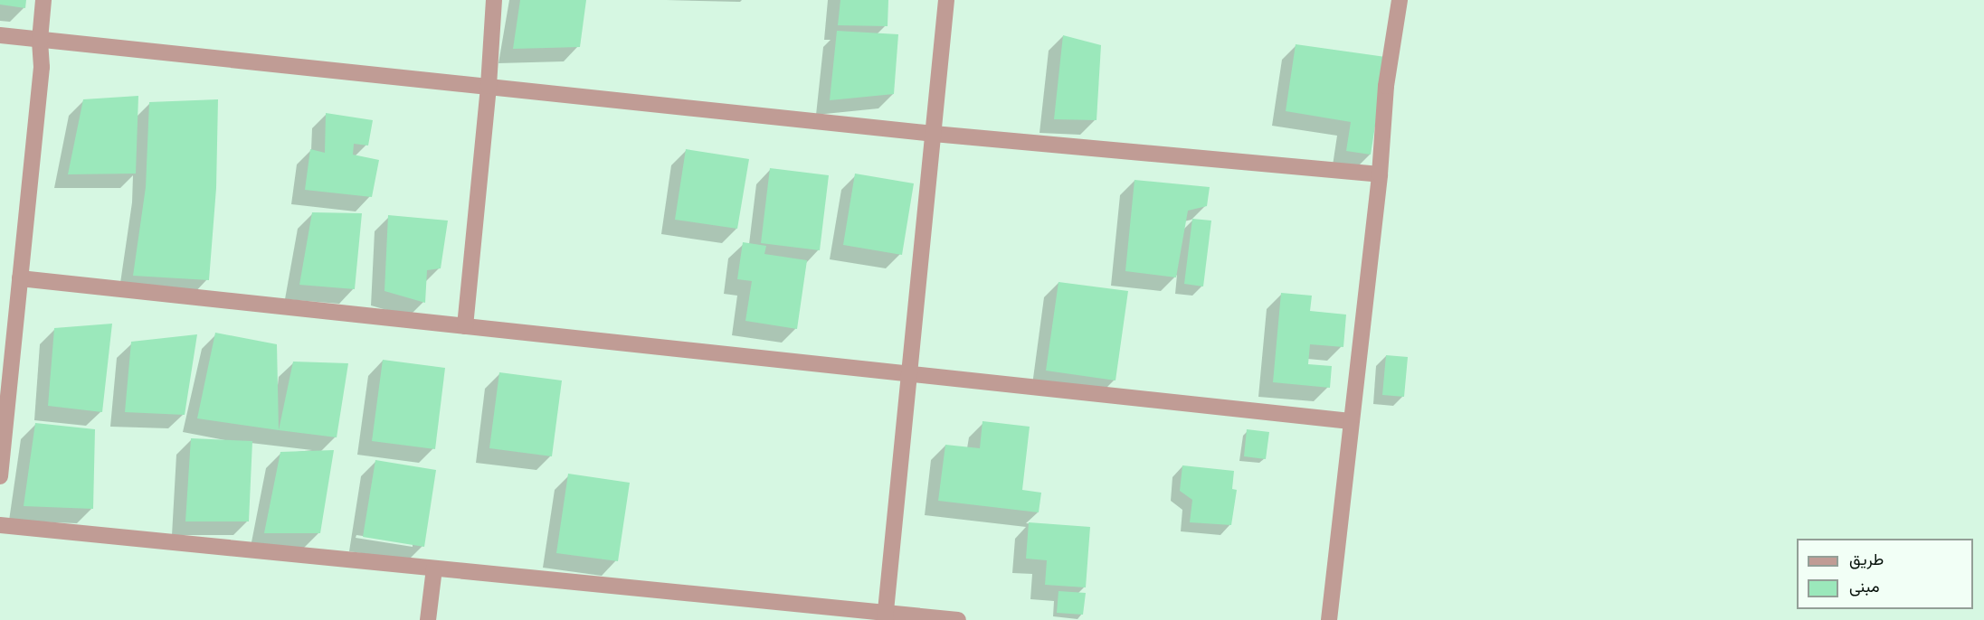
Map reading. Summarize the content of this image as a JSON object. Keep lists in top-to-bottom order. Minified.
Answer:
{"legend":["طريق","مبنى"]}
